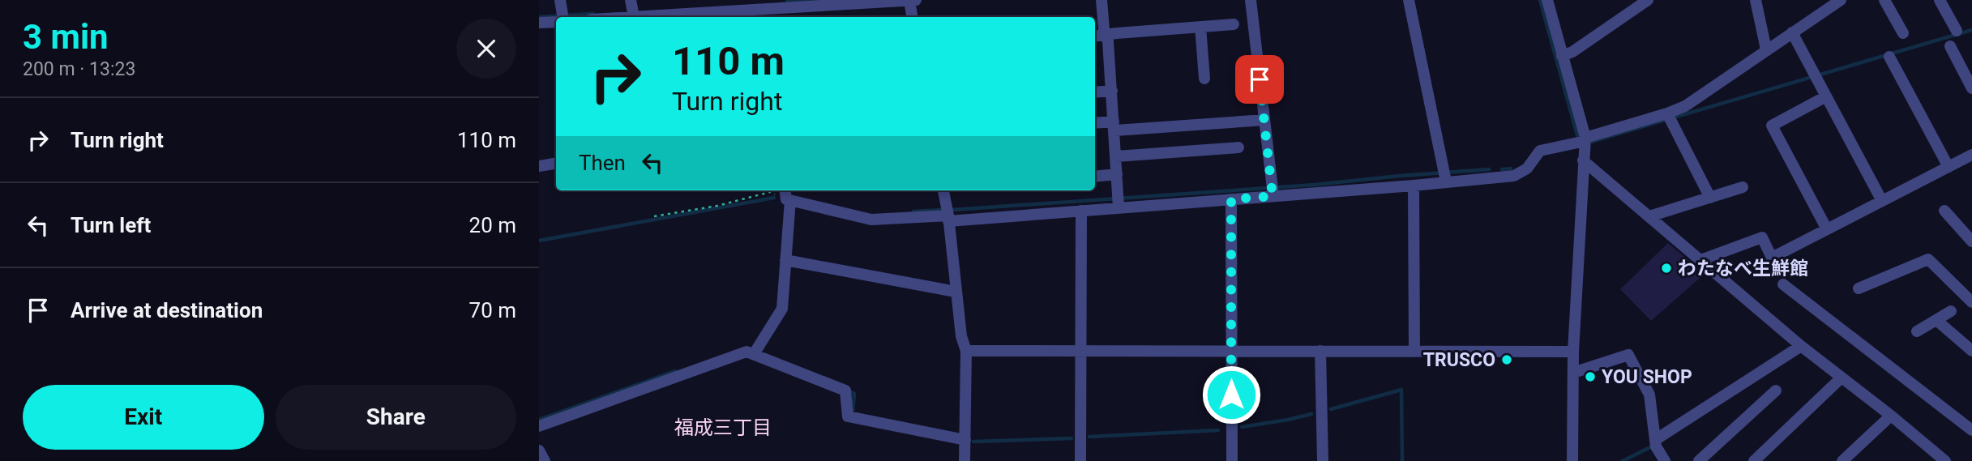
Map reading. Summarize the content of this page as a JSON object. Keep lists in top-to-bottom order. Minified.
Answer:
{"districts":["福成三丁目"],"places":["わたなべ生鮮館","TRUSCO","YOU SHOP"],"page":{"heading":["3 min","200 m · 13:23"],"turn":["110 m","Turn right"],"list":[{"name":"Turn right","value":"110 m"},{"name":"Turn left","value":"20 m"},{"name":"Arrive at destination","value":"70 m"}],"then":"Then","buttons":["Exit","Share"]}}
